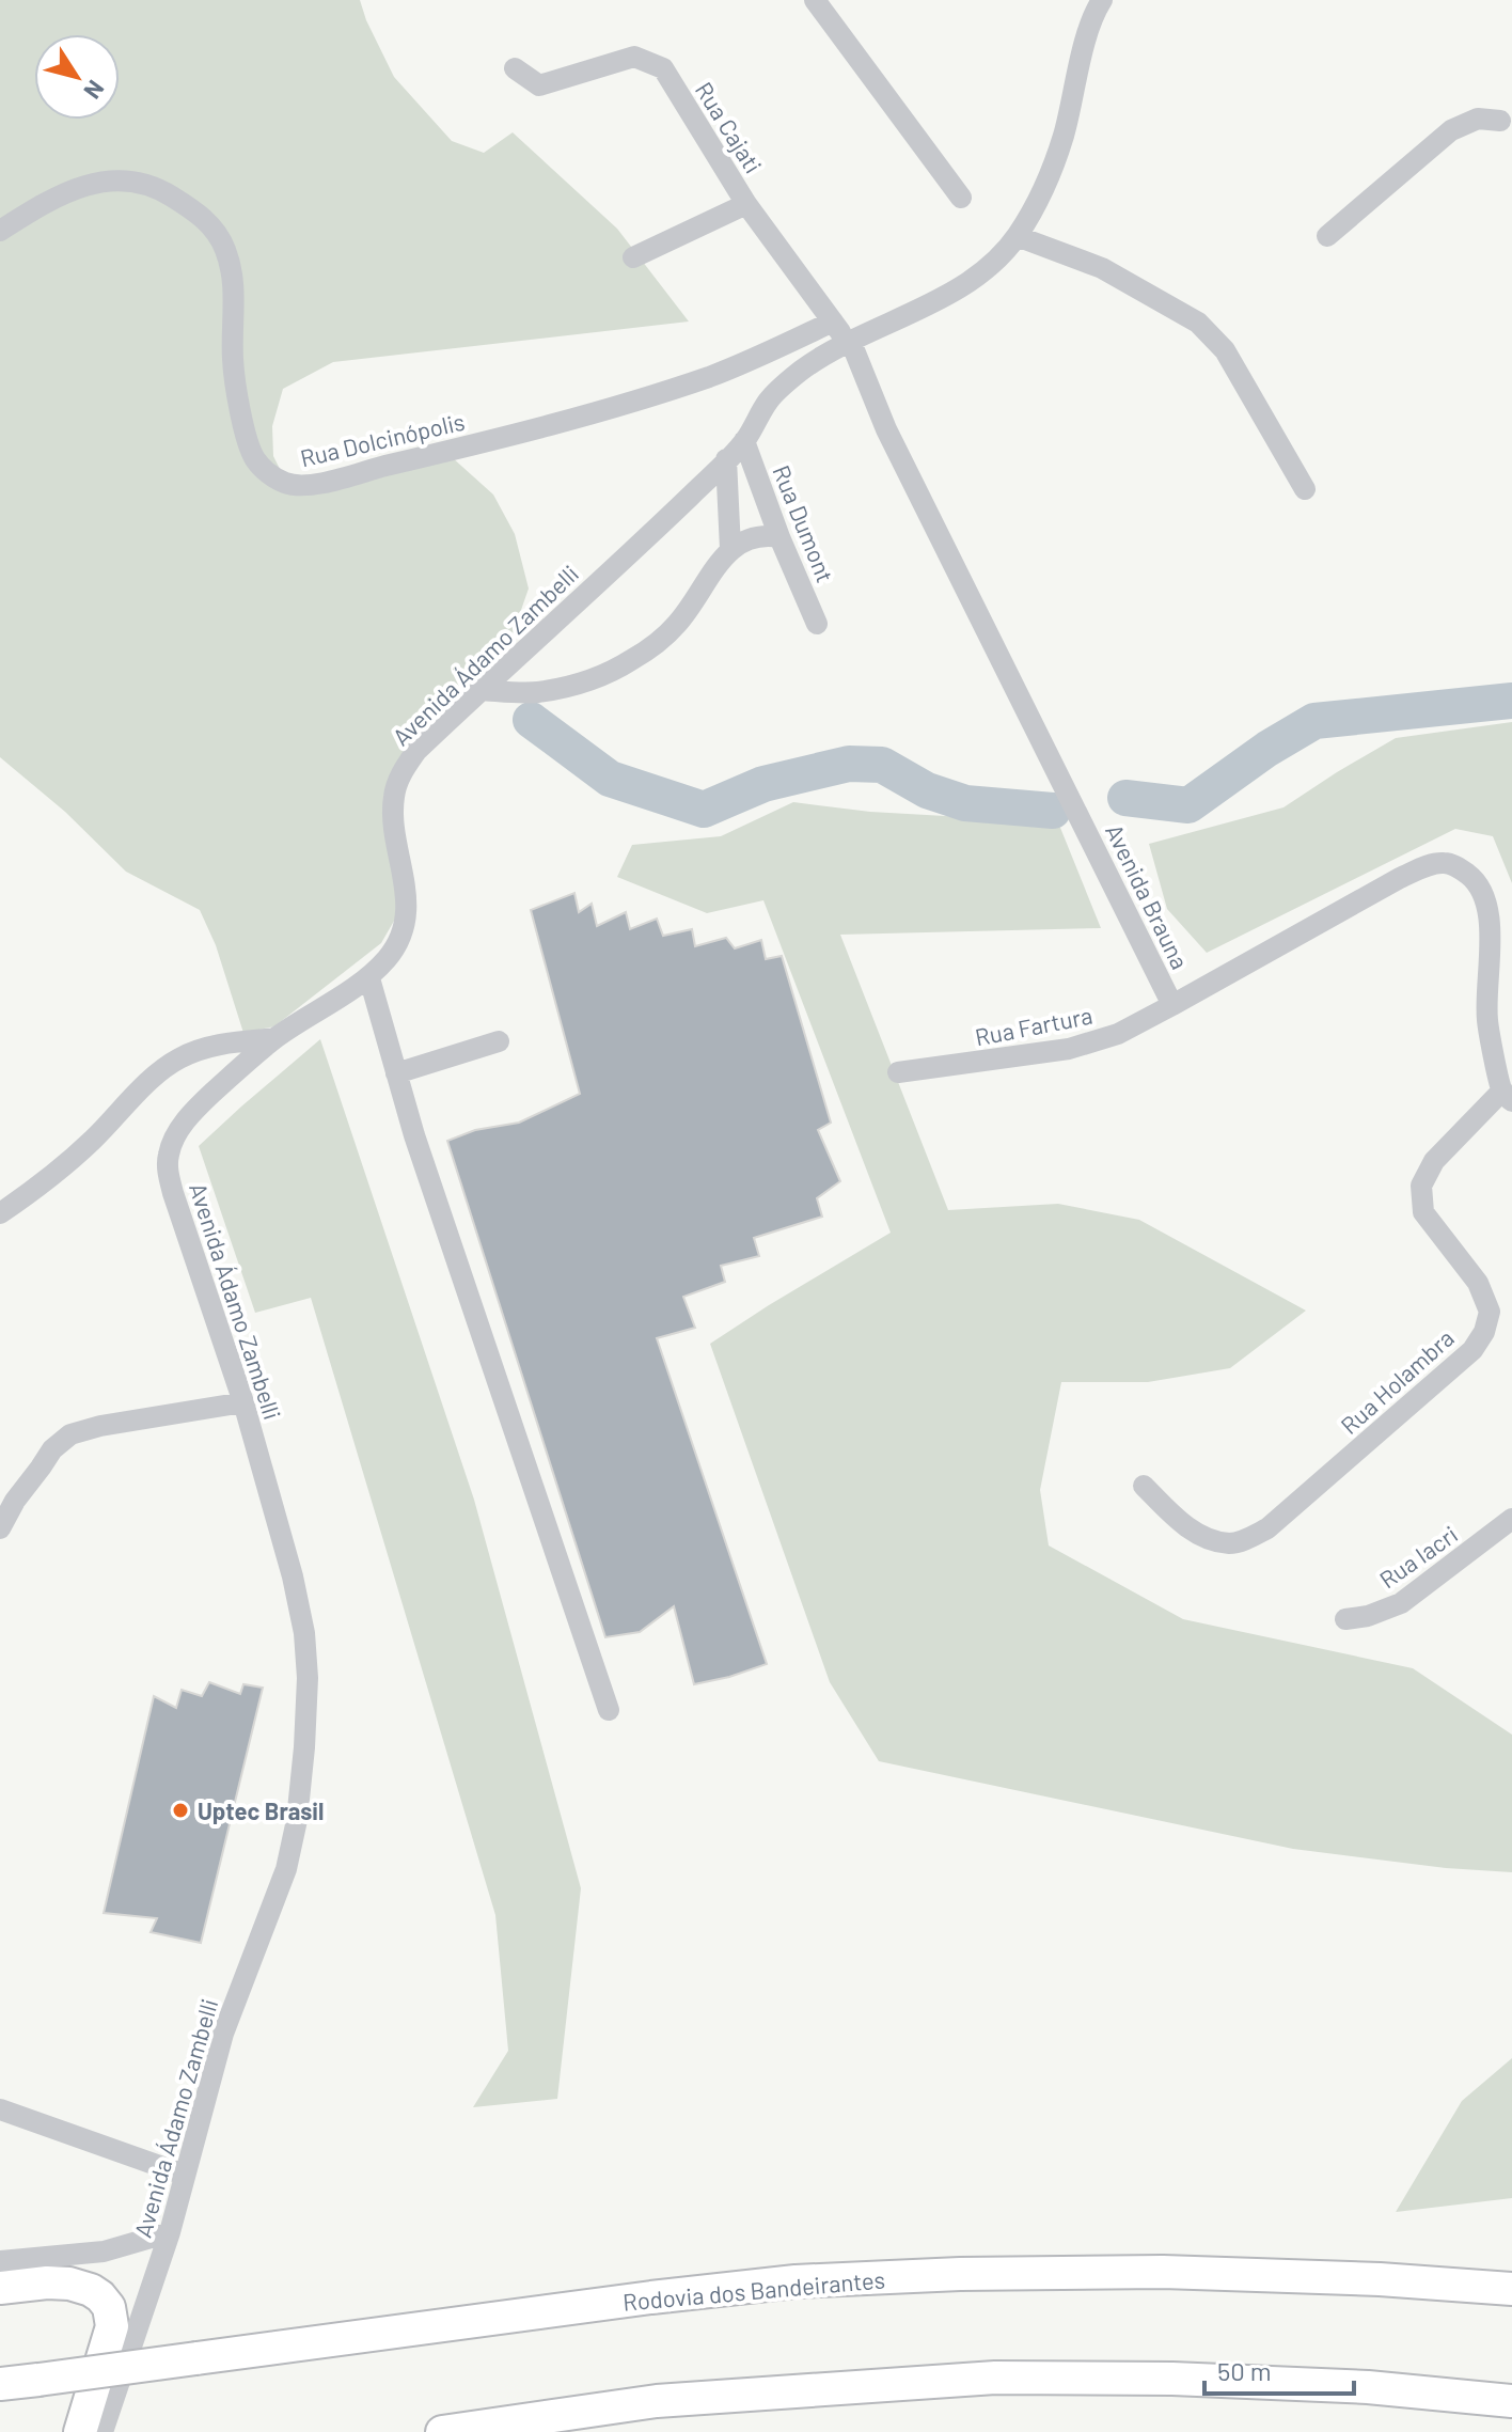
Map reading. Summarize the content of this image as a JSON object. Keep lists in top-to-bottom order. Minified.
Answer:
{"streets":{"highway":["Rodovia dos Bandeirantes"],"street":["Rua Cajati","Rua Dolcinópolis","Rua Dumont","Avenida Ádamo Zambelli","Avenida Brauna","Rua Fartura","Rua Holambra","Rua Iacri"]},"crossings":[["Rua Cajati","Rua Dolcinópolis"],["Rua Cajati","Avenida Ádamo Zambelli"],["Rua Cajati","Avenida Brauna"],["Rua Dumont","Avenida Ádamo Zambelli"],["Avenida Ádamo Zambelli","Avenida Brauna"],["Avenida Brauna","Rua Fartura"],["Avenida Brauna","Rua Holambra"]],"places":["Uptec Brasil"],"scale_bar":"50 m","north":"bottom right"}
